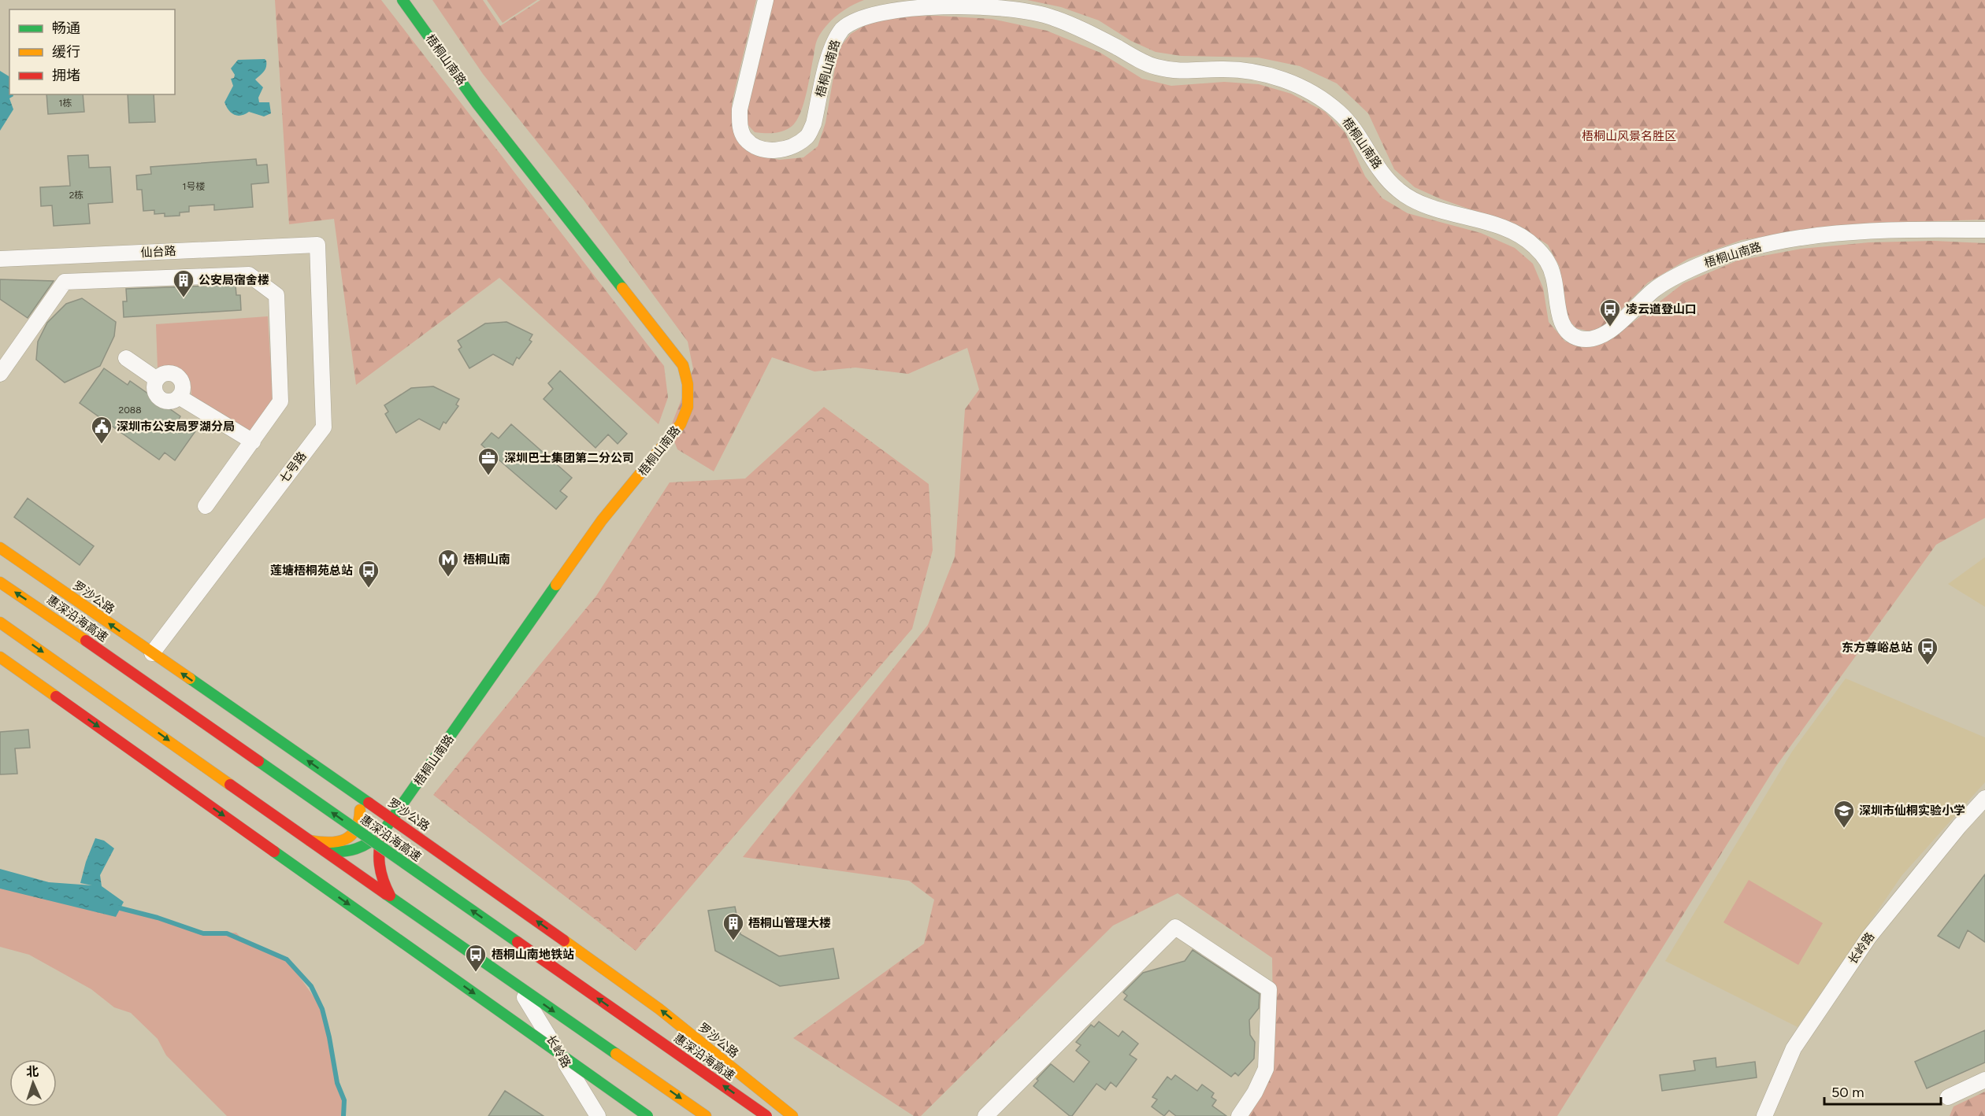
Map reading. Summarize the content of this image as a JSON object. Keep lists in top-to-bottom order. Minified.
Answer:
{"streets":{"main road":["梧桐山南路","罗沙公路","惠深沿海高速"],"street":["仙台路","七号路","长岭路"]},"crossings":[["梧桐山南路","罗沙公路"],["仙台路","七号路"],["七号路","罗沙公路"]],"parks":["梧桐山风景名胜区"],"places":{"building":["公安局宿舍楼","梧桐山管理大楼"],"bus stop":["凌云道登山口","莲塘梧桐苑总站","东方尊峪总站","梧桐山南地铁站"],"public building":["深圳市公安局罗湖分局"],"office":["深圳巴士集团第二分公司"],"metro station":["梧桐山南"],"school or university":["深圳市仙桐实验小学"]},"house_numbers":["1栋","1号楼","2栋","2088"],"legend":["畅通","缓行","拥堵"],"scale_bar":"50 m","north":"top"}
